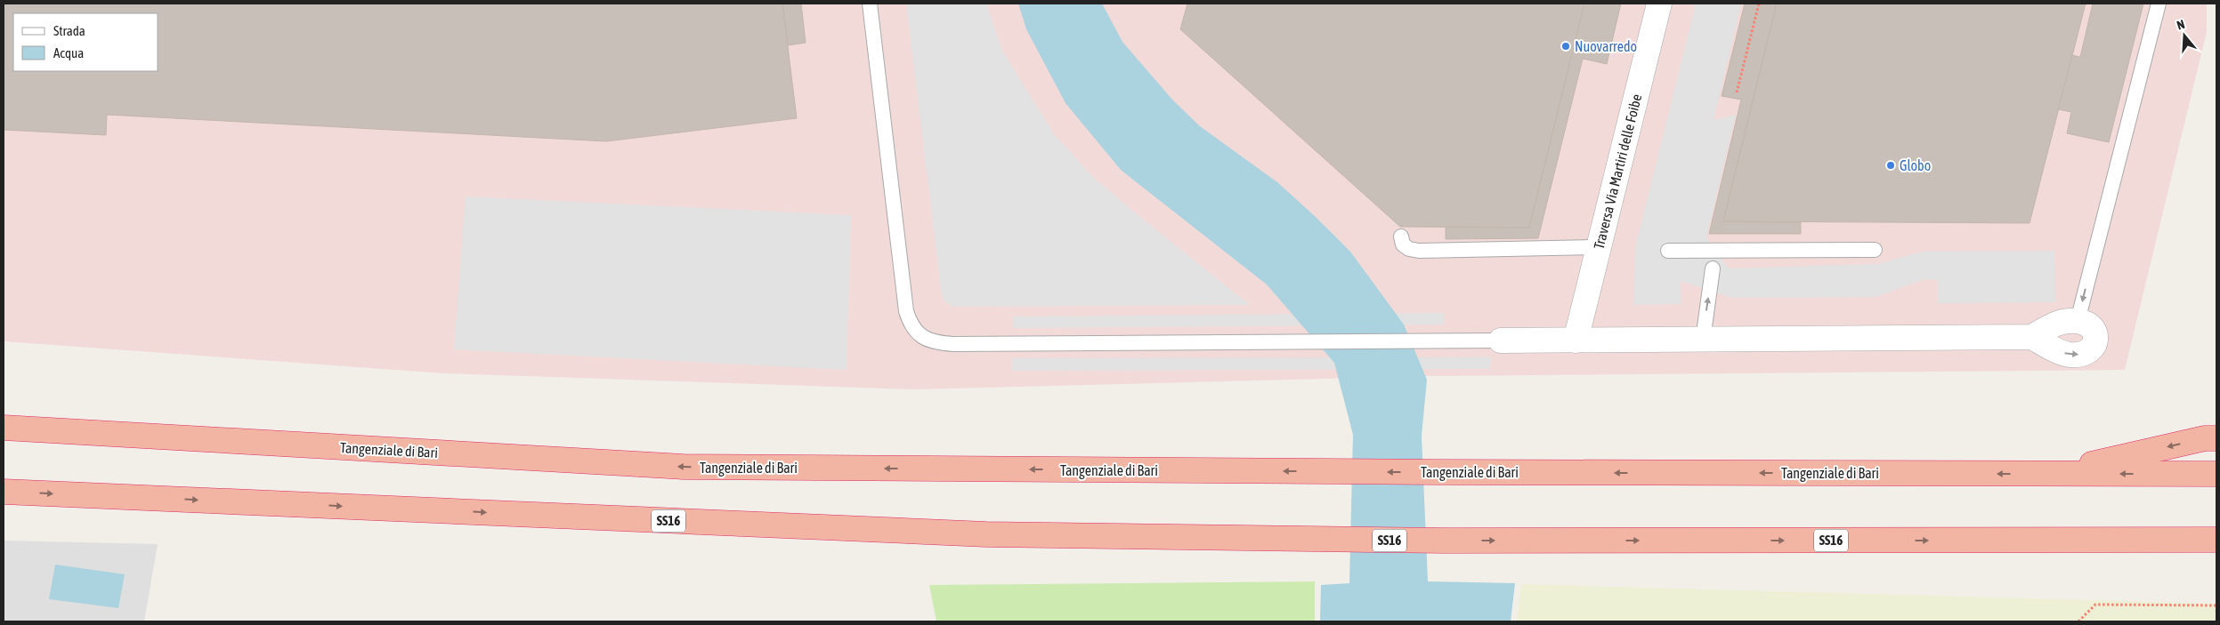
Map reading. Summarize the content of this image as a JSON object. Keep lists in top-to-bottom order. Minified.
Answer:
{"streets":{"highway":["Tangenziale di Bari","SS16"],"street":["Traversa Via Martiri delle Foibe"]},"places":["Nuovarredo","Globo"],"legend":["Strada","Acqua"],"north":"top"}
